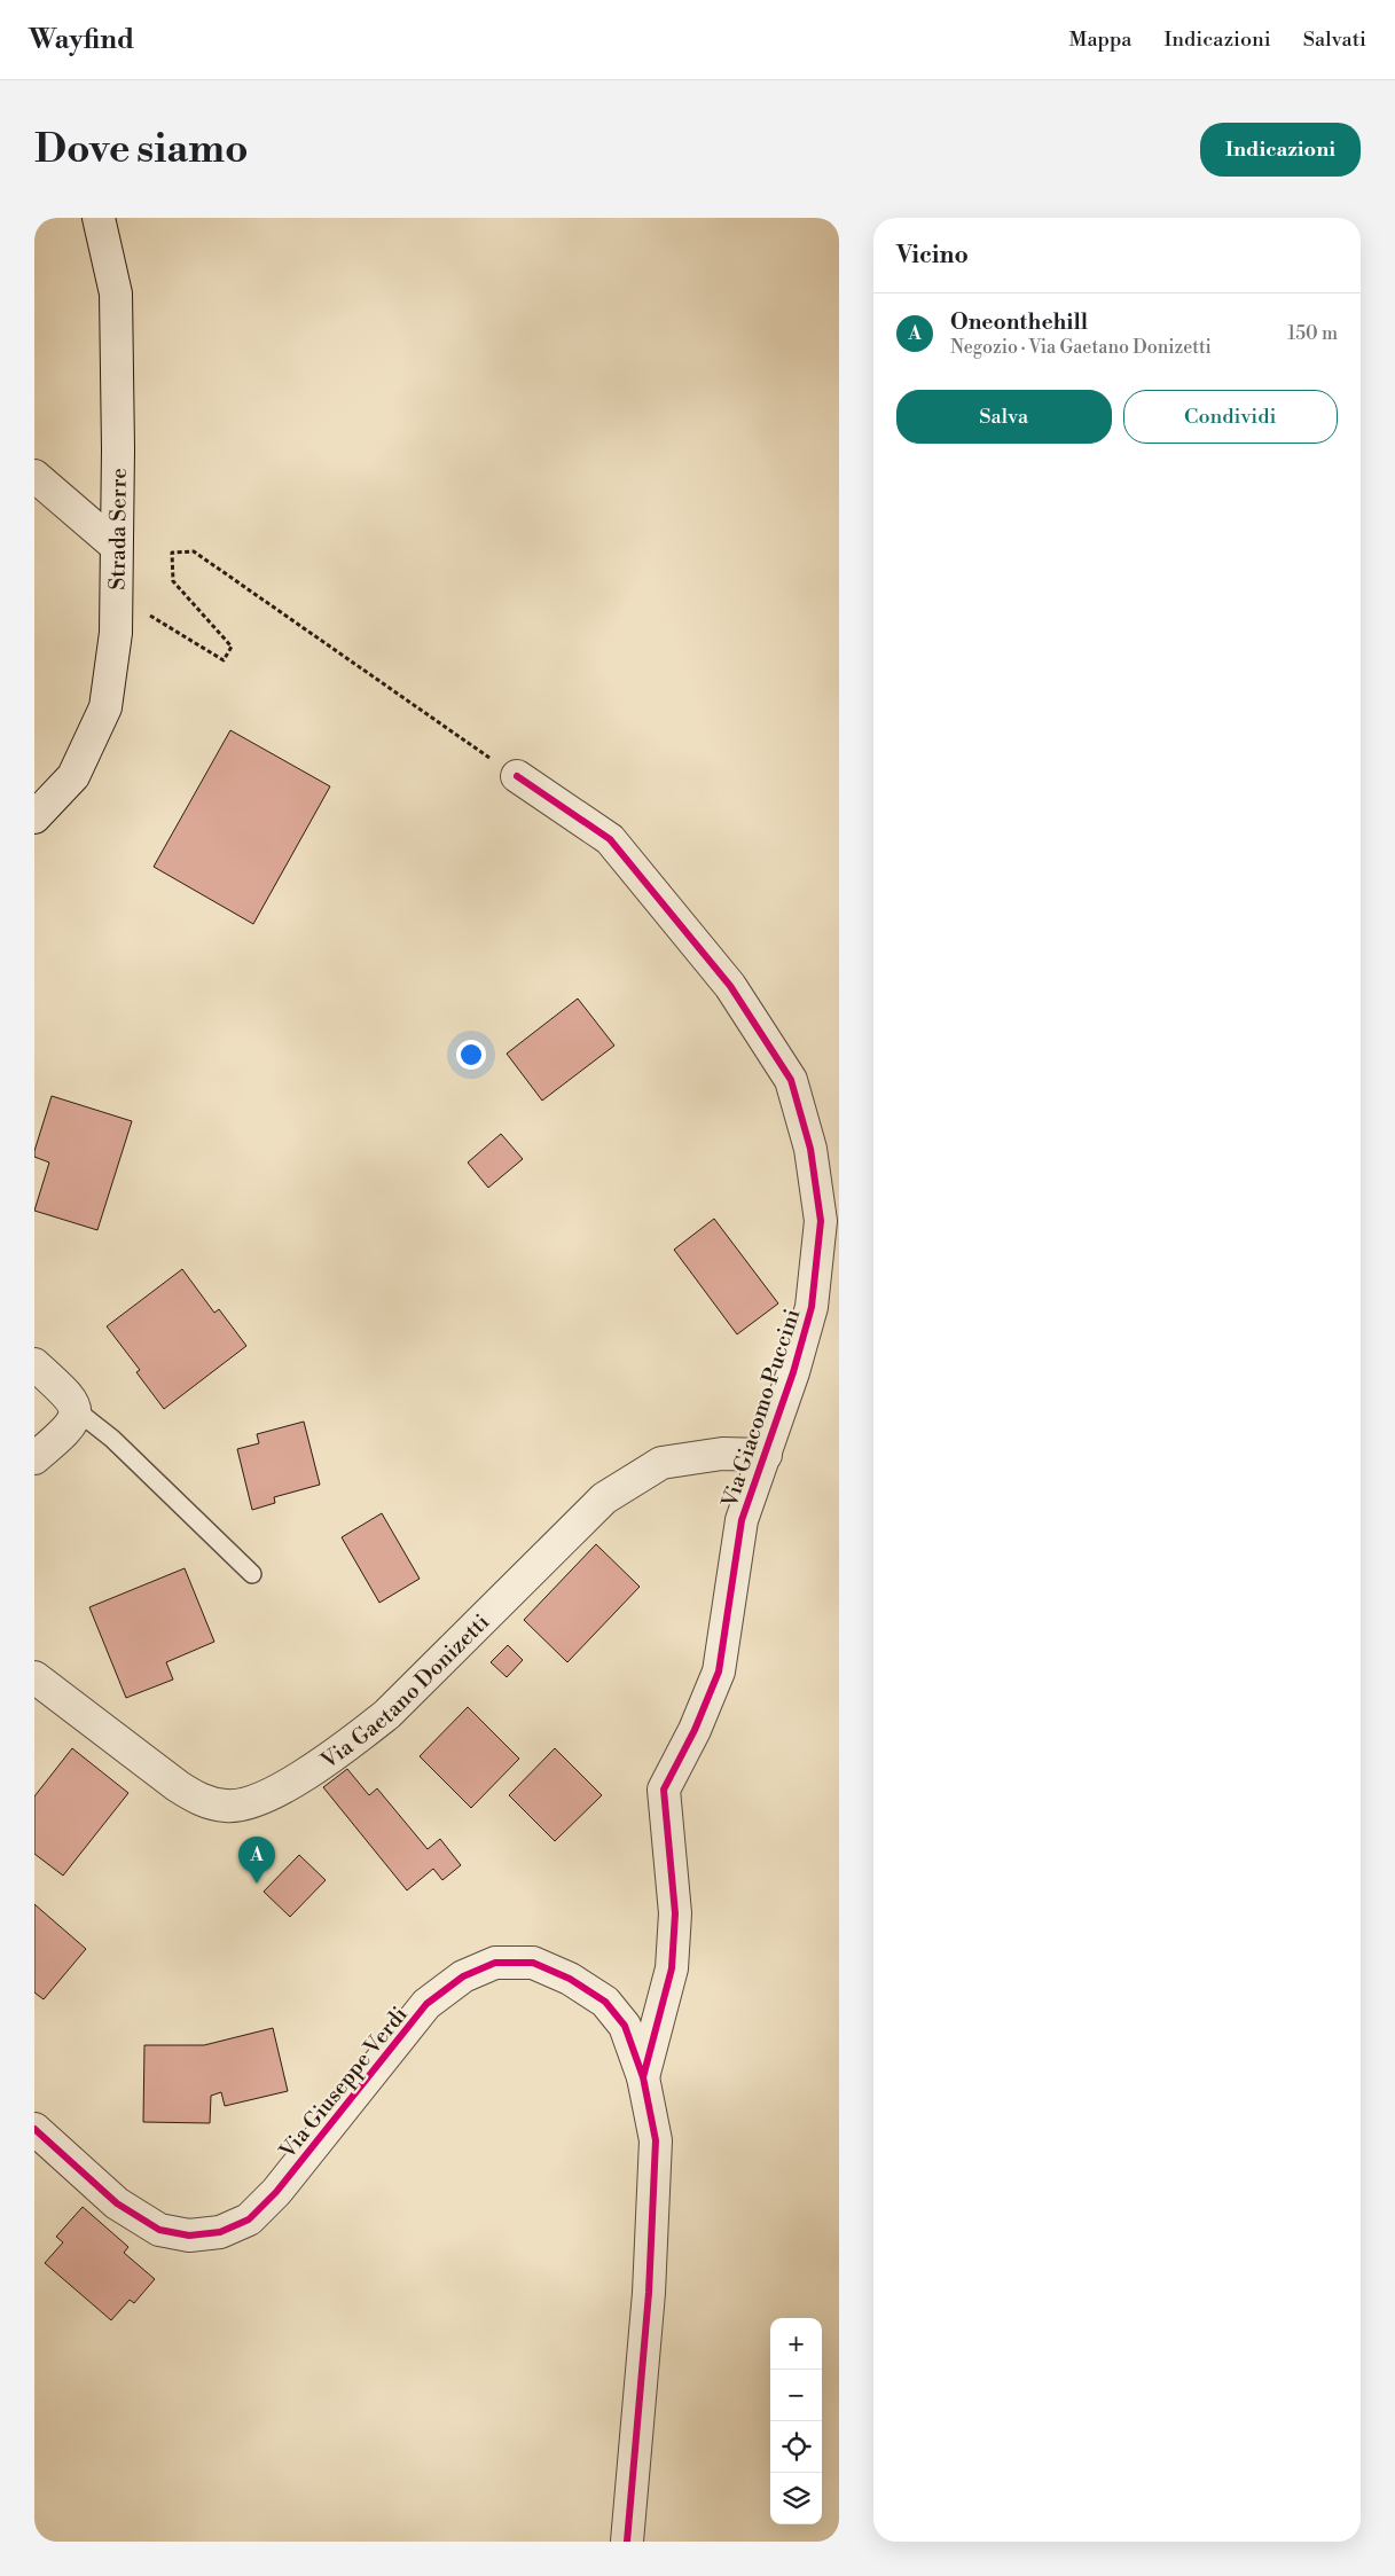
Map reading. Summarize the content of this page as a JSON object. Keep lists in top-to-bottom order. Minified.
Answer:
{"streets":{"street":["Strada Serre","Via Giacomo Puccini","Via Gaetano Donizetti","Via Giuseppe Verdi"]},"crossings":[["Via Giacomo Puccini","Via Gaetano Donizetti"],["Via Giacomo Puccini","Via Giuseppe Verdi"]],"page":{"header":"Wayfind","nav":["Mappa","Indicazioni","Salvati"],"buttons":["Indicazioni",["Salva","Condividi"]],"title":"Dove siamo","heading":"Vicino","list":[{"mark":"A","name":"Oneonthehill","note":"Negozio · Via Gaetano Donizetti","value":"150 m"}],"pins":"A","map_buttons":["+","−"]}}
